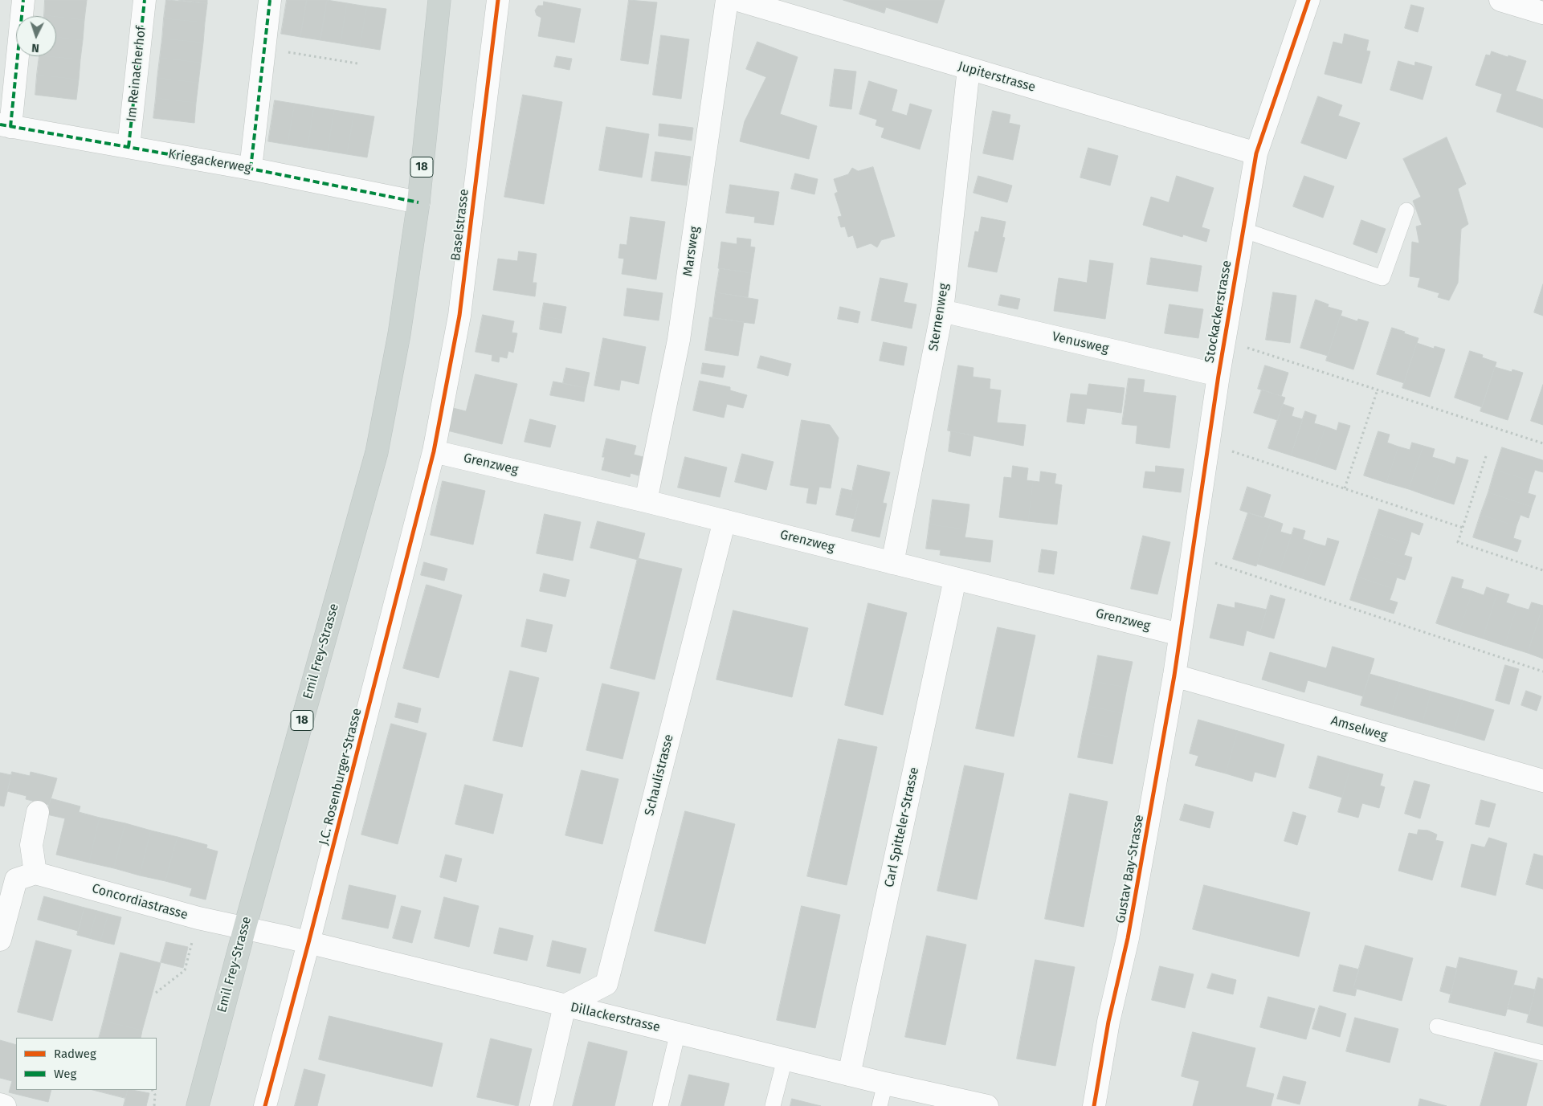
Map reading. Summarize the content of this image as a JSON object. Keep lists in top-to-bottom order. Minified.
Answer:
{"streets":{"main road":["18","Emil Frey-Strasse"],"street":["Im Reinacherhof","Jupiterstrasse","Kriegackerweg","Baselstrasse","Marsweg","Stockackerstrasse","Sternenweg","Venusweg","Grenzweg","Amselweg","Schaulistrasse","J.C. Rosenburger-Strasse","Carl Spitteler-Strasse","Gustav Bay-Strasse","Concordiastrasse","Dillackerstrasse"]},"crossings":[["Im Reinacherhof","Kriegackerweg"],["Jupiterstrasse","Stockackerstrasse"],["Jupiterstrasse","Sternenweg"],["Kriegackerweg","18"],["Kriegackerweg","Emil Frey-Strasse"],["18","Emil Frey-Strasse"],["Baselstrasse","Grenzweg"],["Baselstrasse","J.C. Rosenburger-Strasse"],["Marsweg","Grenzweg"],["Stockackerstrasse","Venusweg"],["Stockackerstrasse","Grenzweg"],["Stockackerstrasse","Gustav Bay-Strasse"],["Sternenweg","Venusweg"],["Sternenweg","Grenzweg"],["Grenzweg","Schaulistrasse"],["Grenzweg","J.C. Rosenburger-Strasse"],["Grenzweg","Carl Spitteler-Strasse"],["Grenzweg","Gustav Bay-Strasse"],["Emil Frey-Strasse","Concordiastrasse"],["Emil Frey-Strasse","Dillackerstrasse"],["Amselweg","Gustav Bay-Strasse"],["Schaulistrasse","Dillackerstrasse"],["J.C. Rosenburger-Strasse","Dillackerstrasse"],["Carl Spitteler-Strasse","Dillackerstrasse"],["Concordiastrasse","Dillackerstrasse"]],"legend":["Radweg","Weg"],"north":"bottom"}
